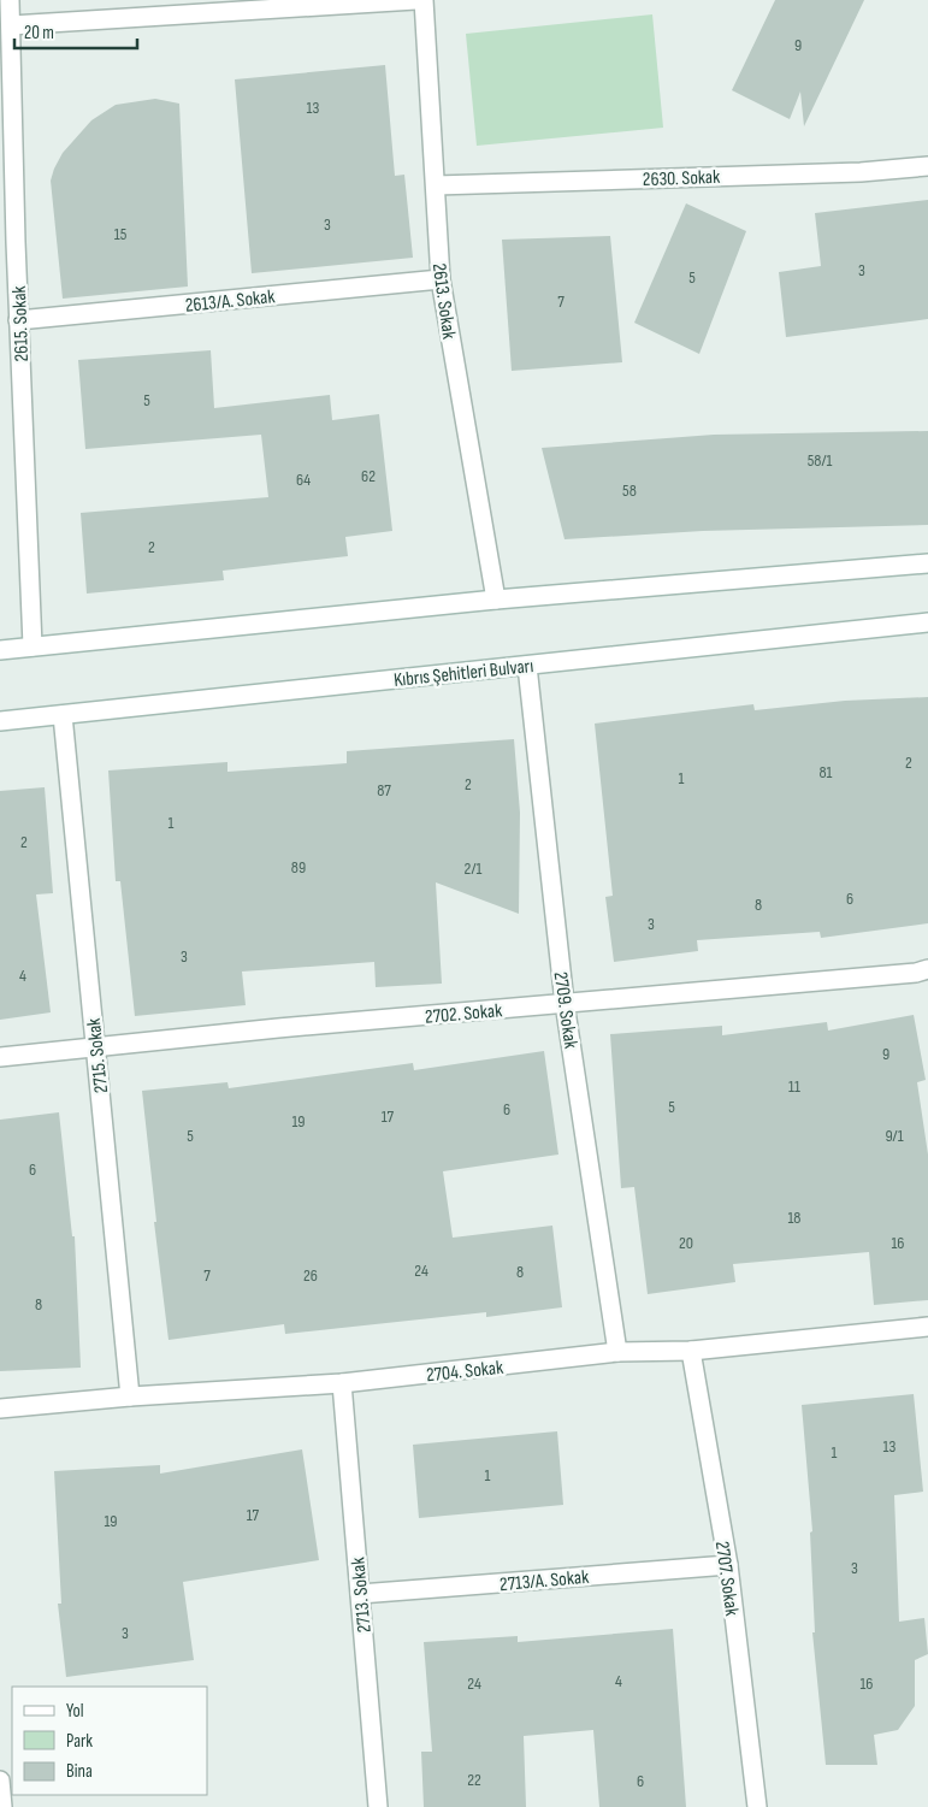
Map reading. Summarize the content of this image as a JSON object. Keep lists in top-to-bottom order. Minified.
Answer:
{"streets":{"street":["2630. Sokak","2613/A. Sokak","2613. Sokak","2615. Sokak","Kıbrıs Şehitleri Bulvarı","2709. Sokak","2702. Sokak","2715. Sokak","2704. Sokak","2707. Sokak","2713/A. Sokak","2713. Sokak"]},"crossings":[["2630. Sokak","2613. Sokak"],["2613/A. Sokak","2613. Sokak"],["2613/A. Sokak","2615. Sokak"],["Kıbrıs Şehitleri Bulvarı","2709. Sokak"],["Kıbrıs Şehitleri Bulvarı","2715. Sokak"],["2709. Sokak","2702. Sokak"],["2709. Sokak","2704. Sokak"],["2702. Sokak","2715. Sokak"],["2715. Sokak","2704. Sokak"],["2704. Sokak","2707. Sokak"],["2704. Sokak","2713. Sokak"],["2707. Sokak","2713/A. Sokak"],["2713/A. Sokak","2713. Sokak"]],"house_numbers":["9","13","3","15","3","5","7","5","58/1","62","64","58","2","2","81","1","2","87","1","2","89","2/1","6","8","3","3","4","9","11","5","6","17","19","5","9/1","6","18","20","16","24","8","7","26","8","13","1","1","17","19","3","3","4","24","16","22","6"],"legend":["Yol","Park","Bina"],"scale_bar":"20 m"}
